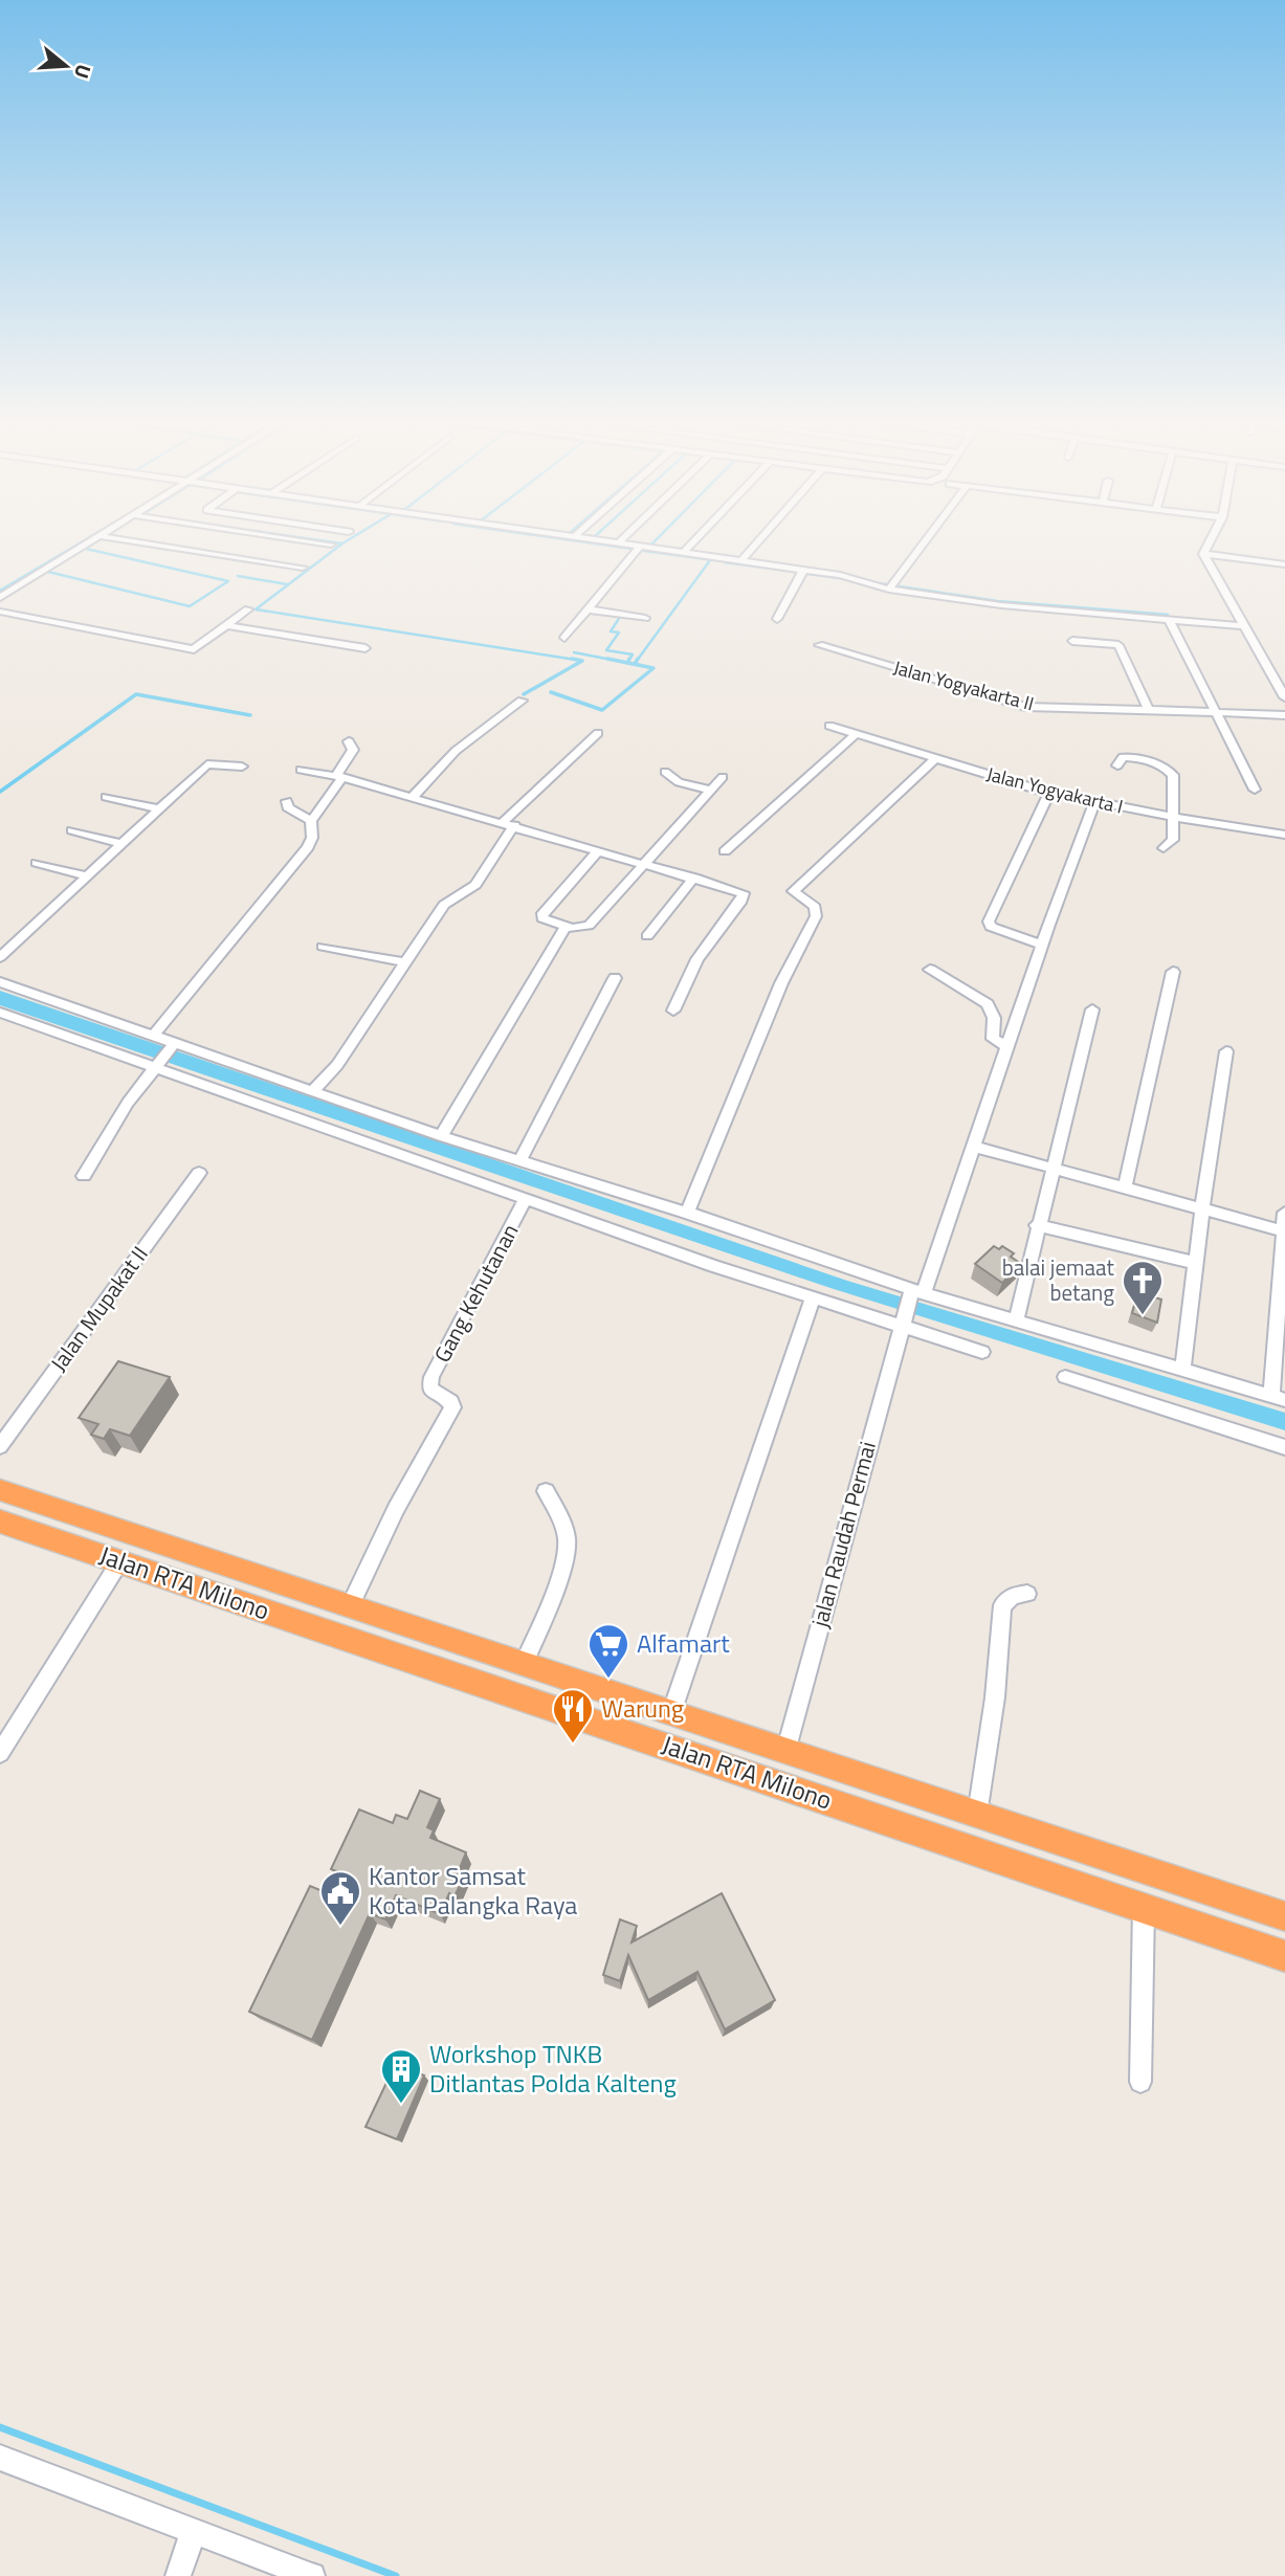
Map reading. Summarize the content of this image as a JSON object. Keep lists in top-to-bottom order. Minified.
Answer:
{"streets":{"highway":["Jalan RTA Milono"],"street":["Jalan Yogyakarta II","Jalan Yogyakarta I","Gang Kehutanan","Jalan Mupakat II","jalan Raudah Permai"]},"crossings":[["Jalan Yogyakarta I","jalan Raudah Permai"],["Gang Kehutanan","Jalan RTA Milono"],["jalan Raudah Permai","Jalan RTA Milono"]],"places":{"church":["balai jemaat betang"],"supermarket":["Alfamart"],"restaurant":["Warung"],"public building":["Kantor Samsat Kota Palangka Raya"],"building":["Workshop TNKB Ditlantas Polda Kalteng"]},"north":"right"}
